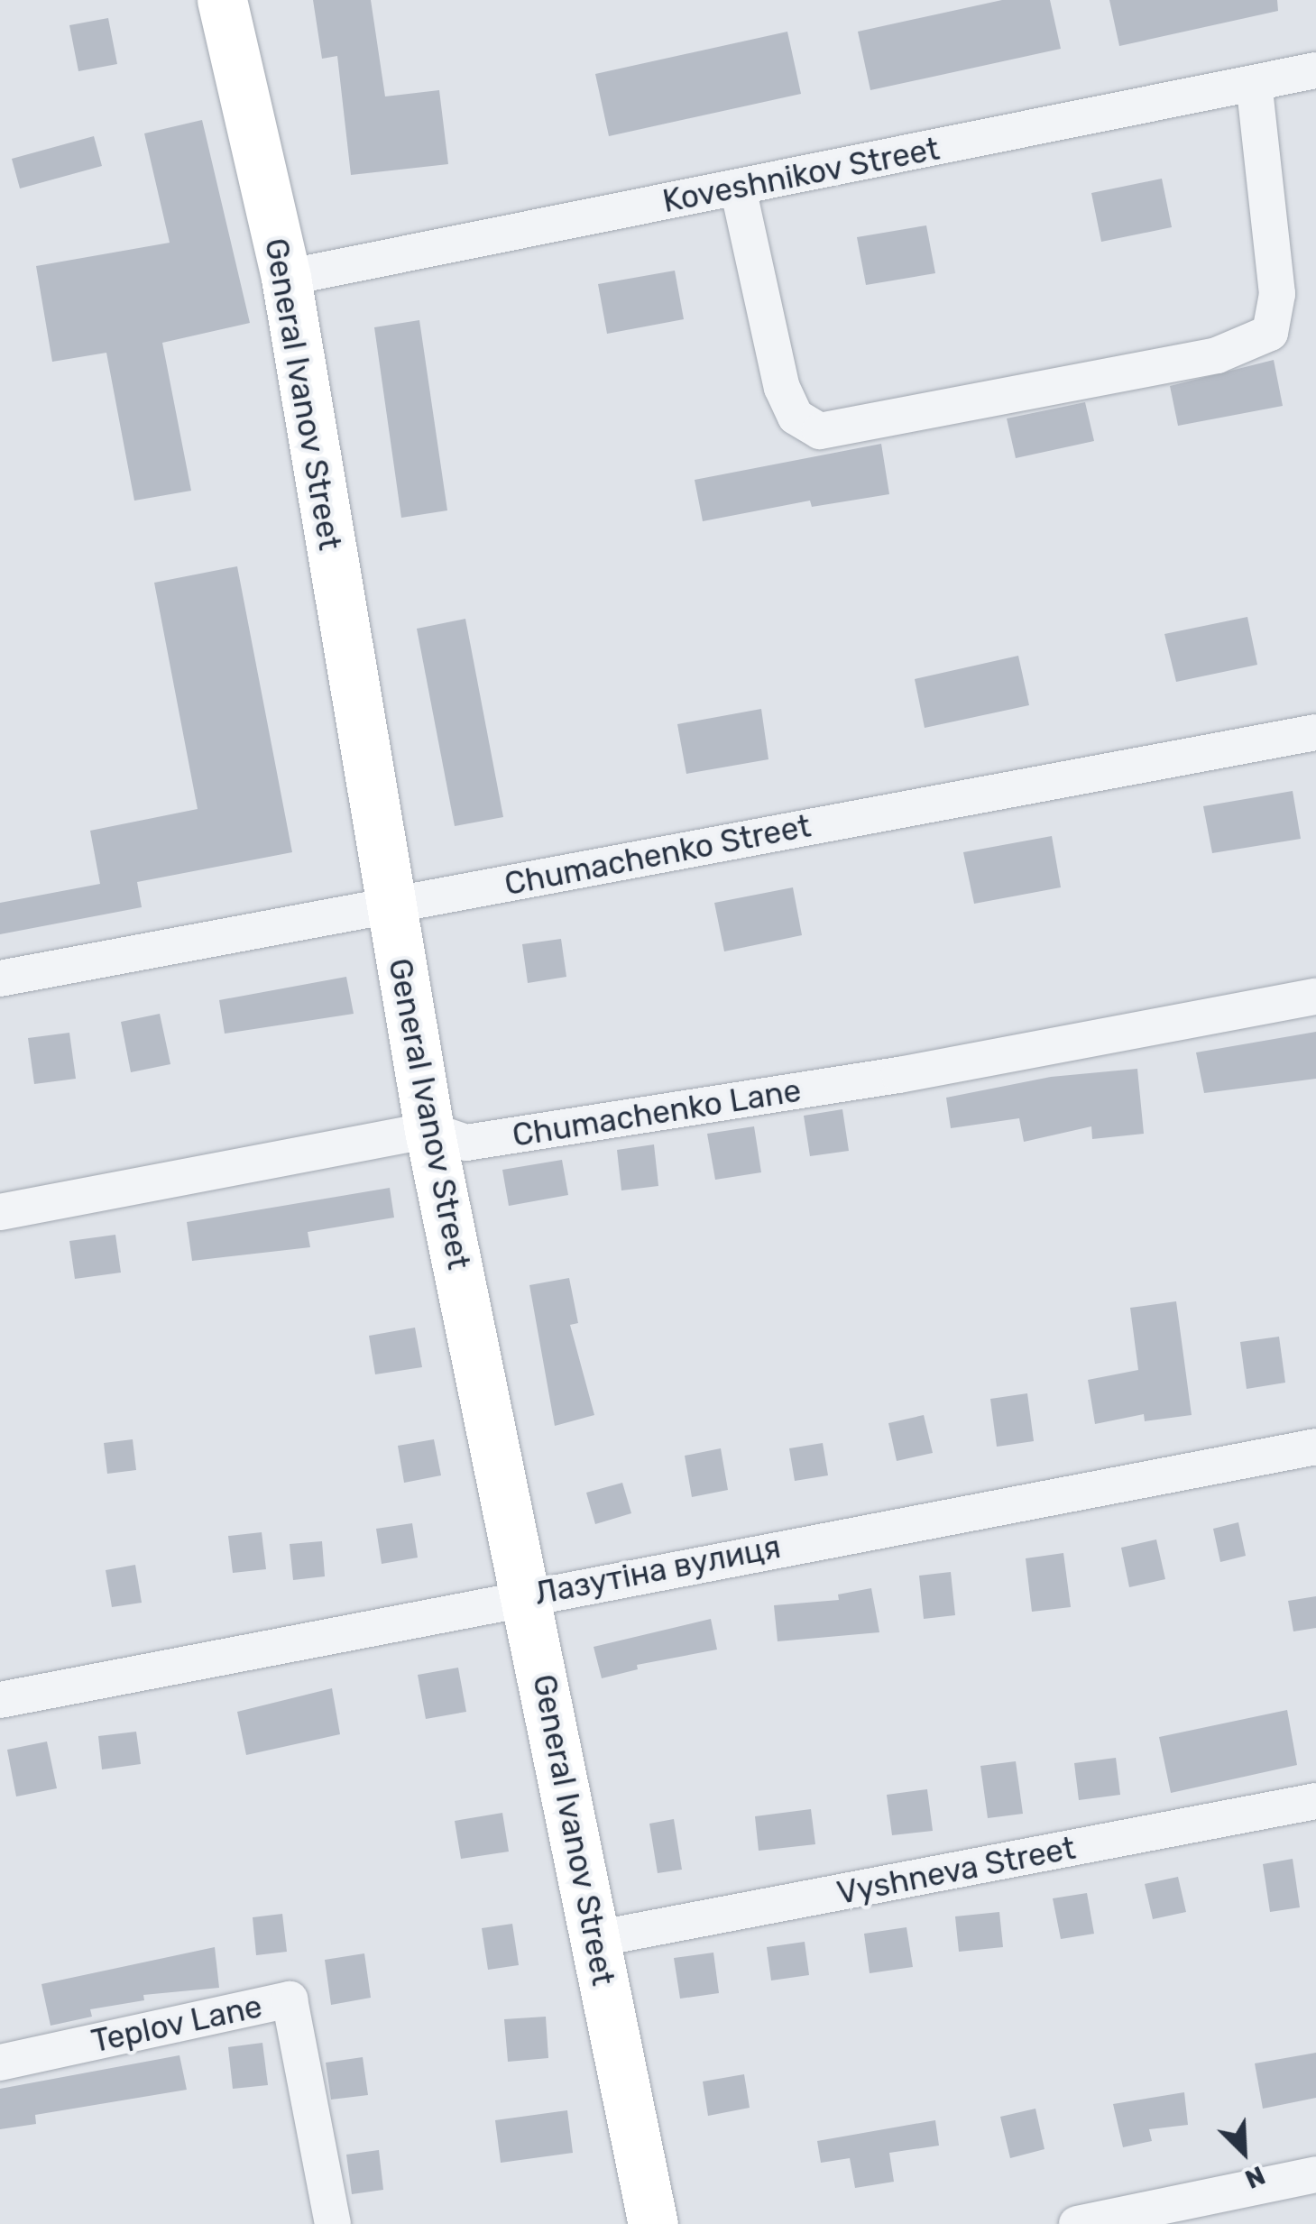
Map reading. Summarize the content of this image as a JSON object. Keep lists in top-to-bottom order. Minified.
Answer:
{"streets":{"street":["Koveshnikov Street","General Ivanov Street","Chumachenko Street","Chumachenko Lane","Лазутіна вулиця","Vyshneva Street","Teplov Lane"]},"crossings":[["Koveshnikov Street","General Ivanov Street"],["General Ivanov Street","Chumachenko Street"],["General Ivanov Street","Chumachenko Lane"],["General Ivanov Street","Лазутіна вулиця"],["General Ivanov Street","Vyshneva Street"]],"north":"bottom right"}
